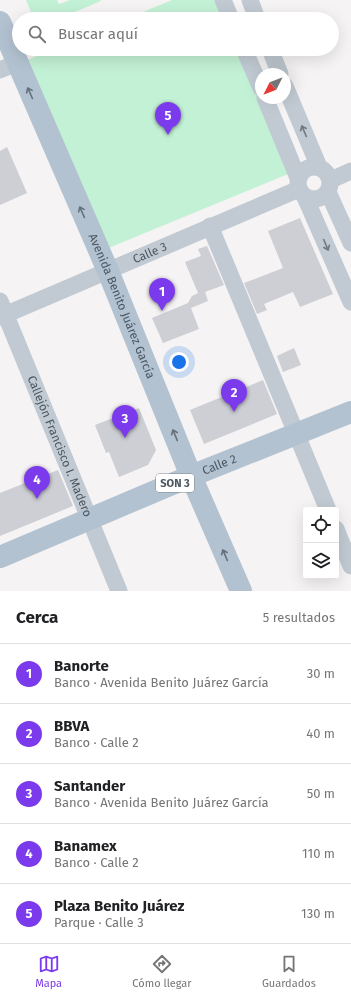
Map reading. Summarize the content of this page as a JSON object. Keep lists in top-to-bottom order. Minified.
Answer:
{"streets":{"main road":["Avenida Benito Juárez García","Calle 2","SON 3"],"street":["Calle 3","Callejón Francisco I. Madero"]},"crossings":[["Calle 3","Avenida Benito Juárez García"],["Calle 3","Callejón Francisco I. Madero"],["Avenida Benito Juárez García","Calle 2"],["Callejón Francisco I. Madero","Calle 2"]],"one_way":["Avenida Benito Juárez García"],"north":"bottom left","page":{"search":"Buscar aquí","pins":["5","1","2","3","4"],"heading":["Cerca","5 resultados"],"list":[{"mark":"1","name":"Banorte","note":"Banco · Avenida Benito Juárez García","value":"30 m"},{"mark":"2","name":"BBVA","note":"Banco · Calle 2","value":"40 m"},{"mark":"3","name":"Santander","note":"Banco · Avenida Benito Juárez García","value":"50 m"},{"mark":"4","name":"Banamex","note":"Banco · Calle 2","value":"110 m"},{"mark":"5","name":"Plaza Benito Juárez","note":"Parque · Calle 3","value":"130 m"}],"nav":["Mapa","Cómo llegar","Guardados"]}}
